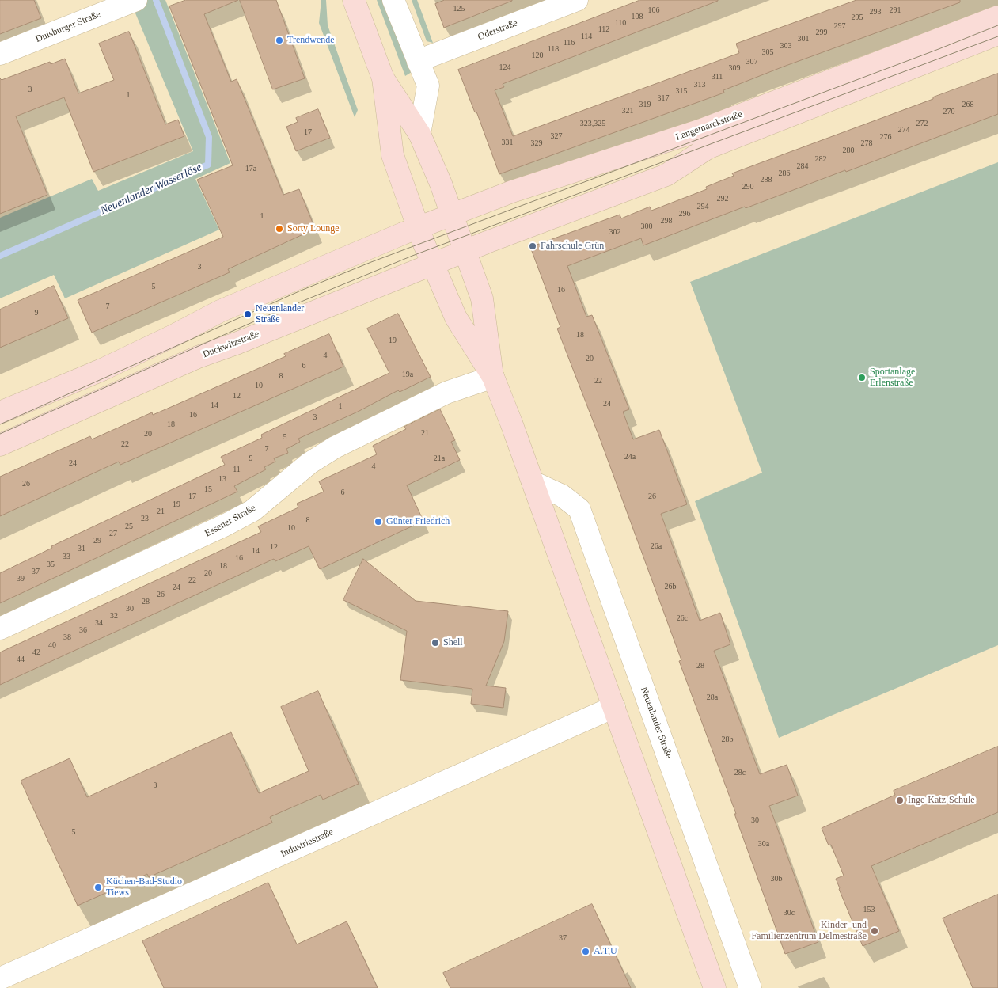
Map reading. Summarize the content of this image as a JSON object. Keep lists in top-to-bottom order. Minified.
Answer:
{"streets":{"main road":["Langemarckstraße","Duckwitzstraße"],"street":["Duisburger Straße","Oderstraße","Essener Straße","Neuenlander Straße","Industriestraße"]},"crossings":[["Langemarckstraße","Duckwitzstraße"]],"water":["Neuenlander Wasserlöse"],"places":["Trendwende","Sorty Lounge","Fahrschule Grün","Neuenlander Straße","Sportanlage Erlenstraße","Günter Friedrich","Shell","Inge-Katz-Schule","Küchen-Bad-Studio Tiews","Kinder- und Familienzentrum Delmestraße","A.T.U"],"house_numbers":["125","106","291","293","108","295","110","297","112","299","114","301","116","303","118","305","120","307","124","309","311","313","3","315","1","317","319","268","321","270","323,325","272","274","17","327","276","331","329","278","280","282","284","17a","286","288","290","292","294","296","1","298","300","302","3","5","16","7","9","18","19","4","20","6","19a","8","22","10","12","24","14","1","16","3","18","21","20","5","22","7","24a","9","21a","24","4","11","13","26","15","6","17","26","19","21","23","8","25","10","27","29","26a","12","31","14","33","16","35","18","37","20","39","22","26b","24","26","28","30","32","26c","34","36","38","40","42","44","28","28a","28b","28c","3","30","5","30a","30b","153","30c","37"]}
